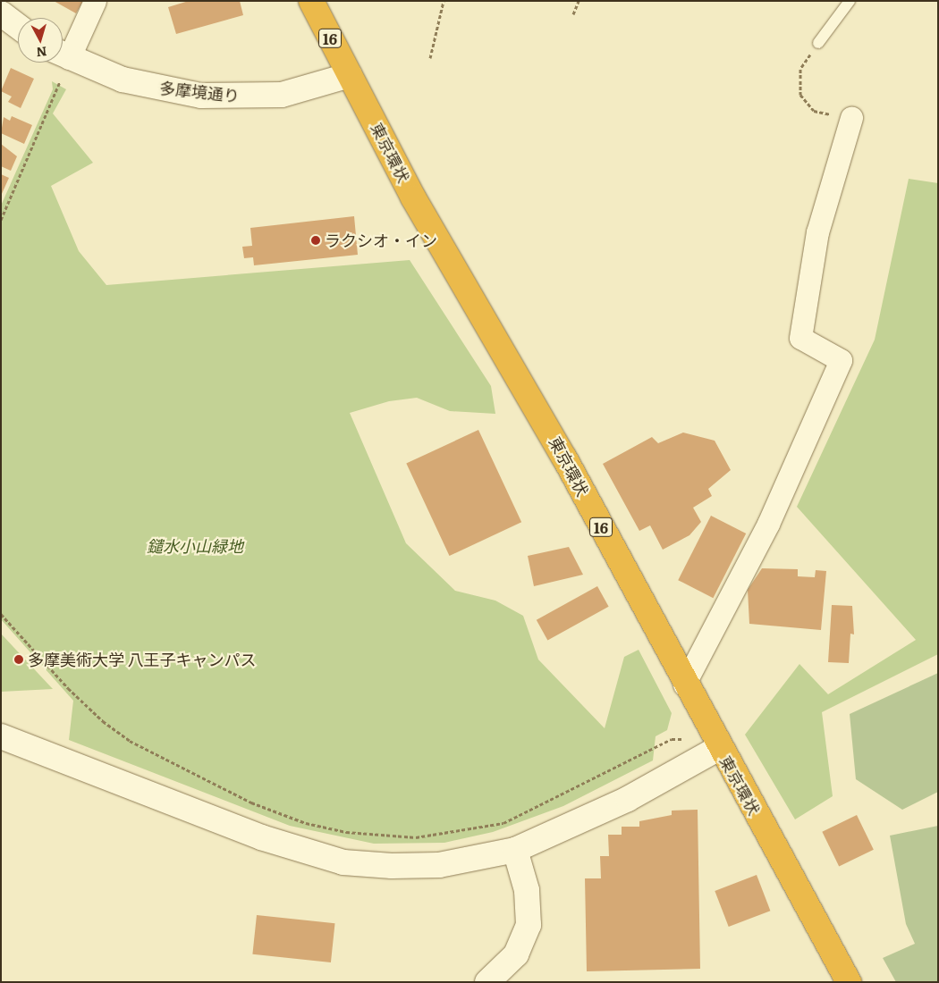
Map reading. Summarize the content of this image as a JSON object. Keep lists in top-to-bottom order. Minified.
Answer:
{"streets":{"highway":["16","東京環状"],"street":["多摩境通り"]},"crossings":[["多摩境通り","東京環状"]],"parks":["鑓水小山緑地"],"places":["ラクシオ・イン","多摩美術大学 八王子キャンパス"],"north":"bottom"}
